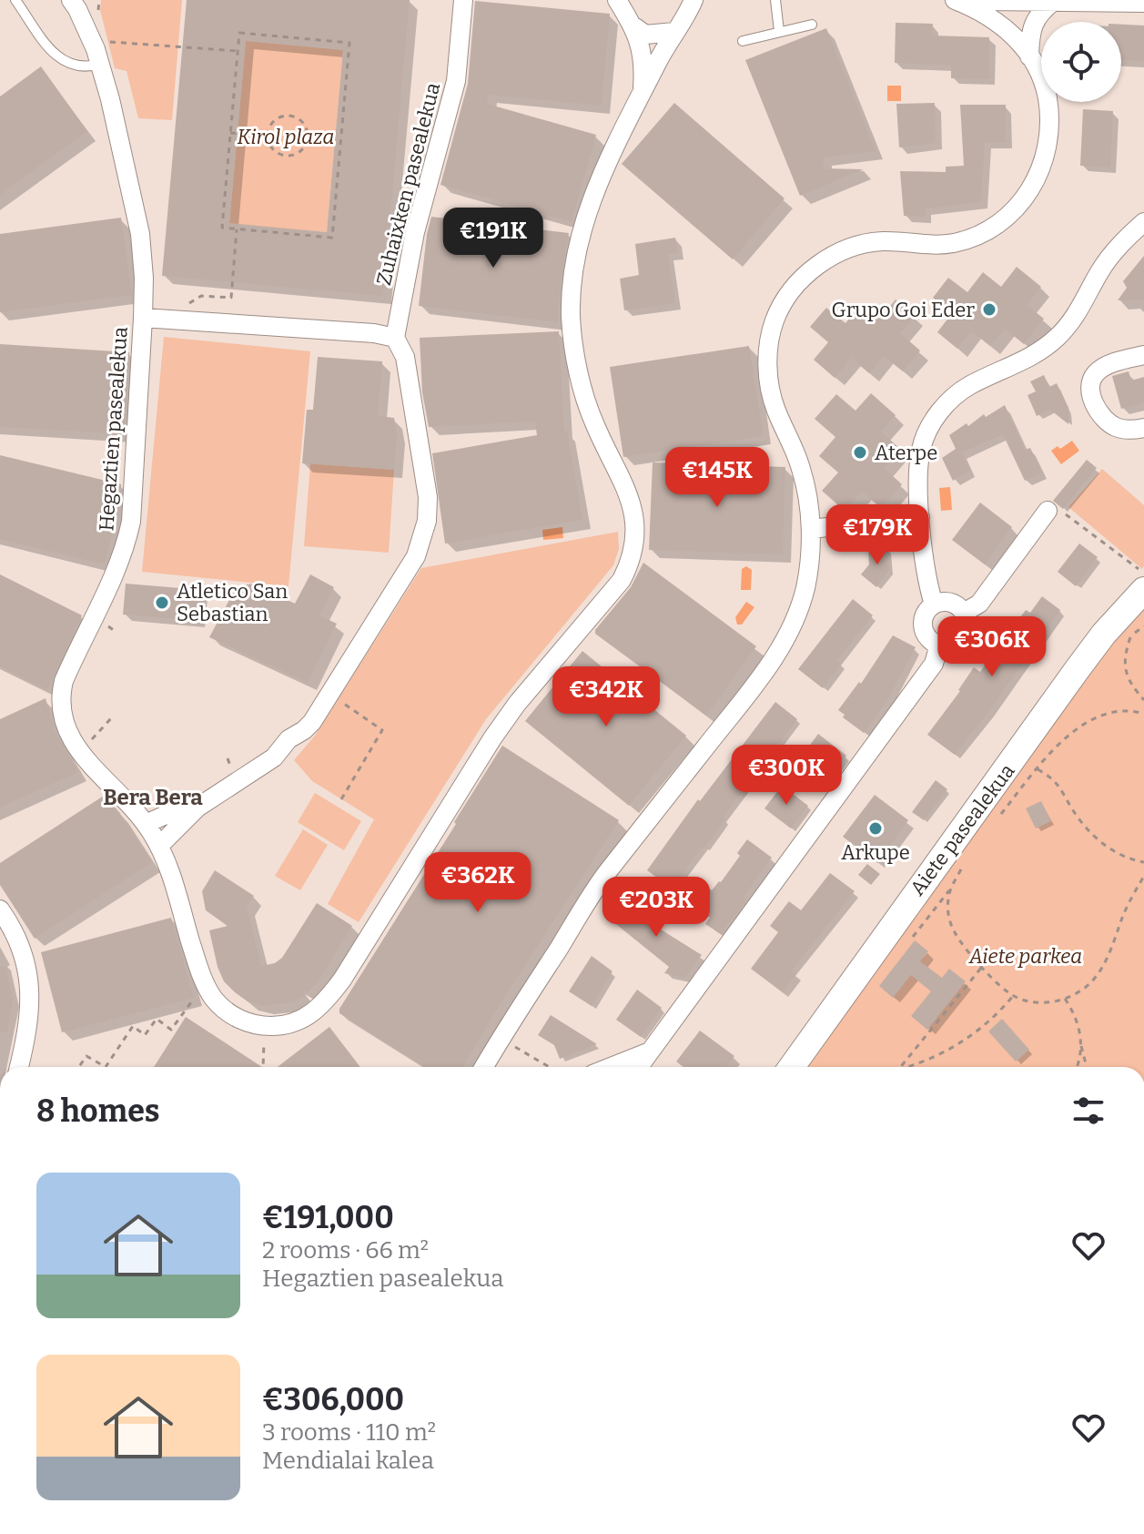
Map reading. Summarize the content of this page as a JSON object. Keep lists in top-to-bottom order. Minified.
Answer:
{"streets":{"street":["Zuhaixken pasealekua","Hegaztien pasealekua","Aiete pasealekua"]},"districts":["Bera Bera"],"parks":["Kirol plaza","Aiete parkea"],"places":["Grupo Goi Eder","Aterpe","Atletico San Sebastian","Arkupe"],"page":{"price":["€191K","€145K","€179K","€306K","€342K","€300K","€362K","€203K"],"heading":"8 homes","list":[{"name":"€191,000","note":"2 rooms · 66 m² · Hegaztien pasealekua"},{"name":"€306,000","note":"3 rooms · 110 m² · Mendialai kalea"}]}}
